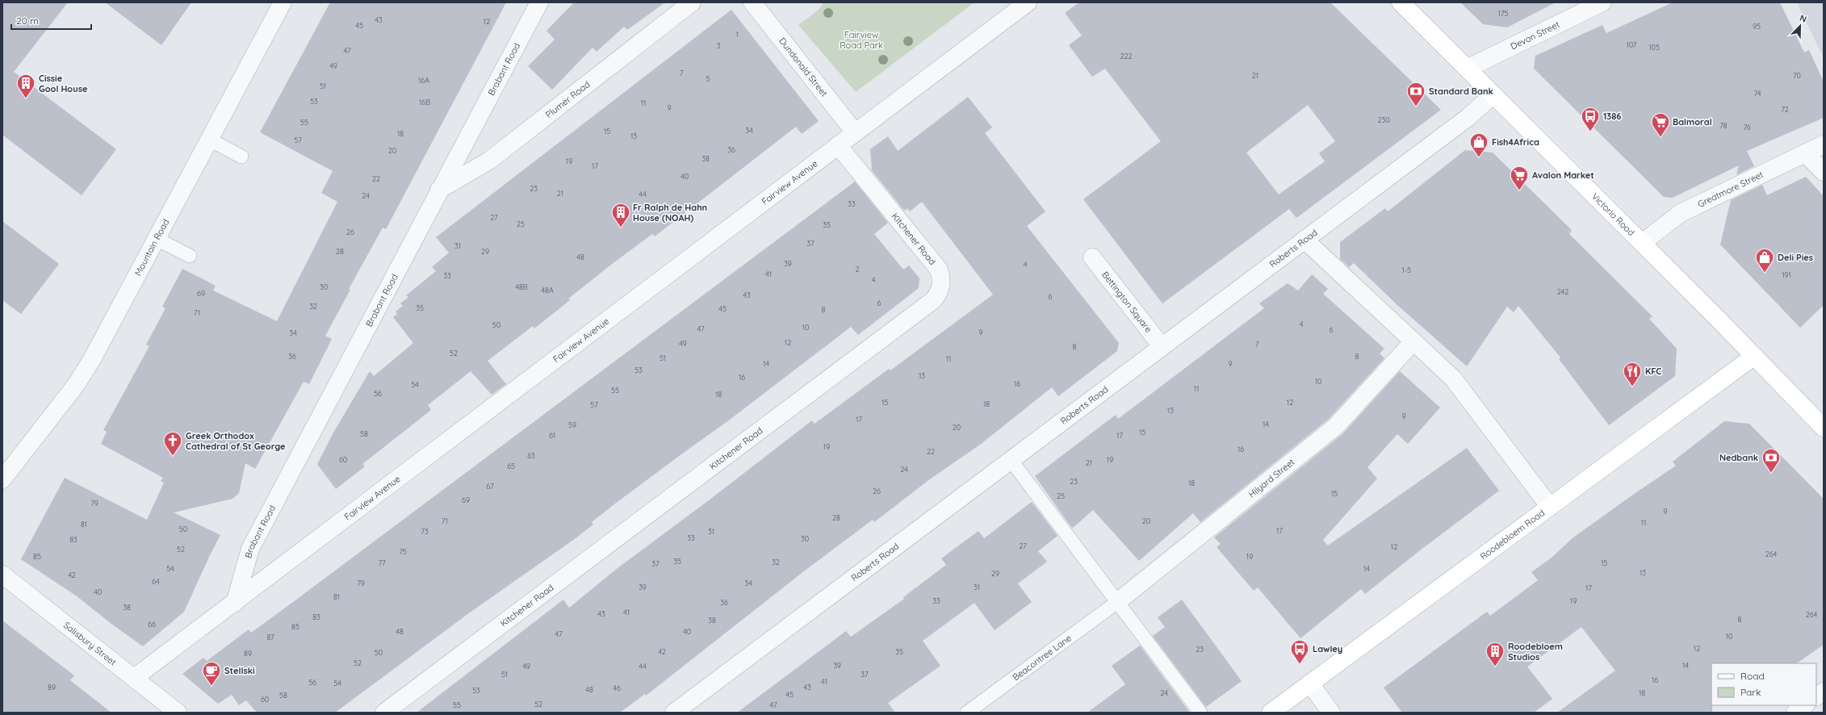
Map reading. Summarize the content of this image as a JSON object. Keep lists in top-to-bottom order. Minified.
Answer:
{"streets":{"main road":["Victoria Road","Roodebloem Road"],"street":["Devon Street","Dundonald Street","Brabant Road","Plumer Road","Fairview Avenue","Greatmore Street","Kitchener Road","Mountain Road","Roberts Road","Bettington Square","Hilyard Street","Salisbury Street"],"lane":["Beacontree Lane"]},"crossings":[["Devon Street","Victoria Road"],["Dundonald Street","Fairview Avenue"],["Brabant Road","Plumer Road"],["Brabant Road","Fairview Avenue"],["Fairview Avenue","Kitchener Road"],["Fairview Avenue","Salisbury Street"],["Greatmore Street","Victoria Road"],["Victoria Road","Roberts Road"],["Victoria Road","Roodebloem Road"],["Roberts Road","Bettington Square"],["Hilyard Street","Beacontree Lane"]],"parks":["Fairview Road Park"],"places":{"building":["Cissie Gool House","Fr Ralph de Hahn House (NOAH)","Roodebloem Studios"],"bank":["Standard Bank","Nedbank"],"bus stop":["1386","Lawley"],"supermarket":["Balmoral","Avalon Market"],"shop":["Fish4Africa","Deli Pies"],"restaurant":["KFC"],"church":["Greek Orthodox Cathedral of St George"],"cafe":["Stellski"]},"house_numbers":["175","43","12","45","95","1","107","3","105","47","222","49","7","21","70","5","16A","51","74","53","16B","11","9","72","230","55","78","76","34","15","18","13","57","36","20","38","19","17","40","22","23","21","44","24","33","27","25","35","26","37","31","28","29","48","39","4","2","1-5","41","191","33","4","30","48B","48A","242","69","43","6","6","32","35","45","8","71","4","50","10","47","6","9","34","12","49","7","8","52","36","8","51","11","14","9","53","13","16","10","16","54","11","55","56","18","15","12","18","57","13","9","17","14","59","20","15","58","61","17","19","16","22","63","60","19","21","65","24","23","18","67","26","15","25","69","79","9","28","71","20","11","81","50","17","73","31","33","30","83","27","12","52","75","264","85","19","35","32","77","15","37","54","14","13","29","42","64","79","34","39","31","17","40","81","33","19","36","38","41","43","264","83","8","38","66","85","48","40","47","10","87","12","23","42","35","50","89","52","39","14","49","44","51","37","16","41","56","54","89","43","46","48","53","24","18","45","58","60","52","55","47"],"legend":["Road","Park"],"scale_bar":"20 m","north":"top right"}
